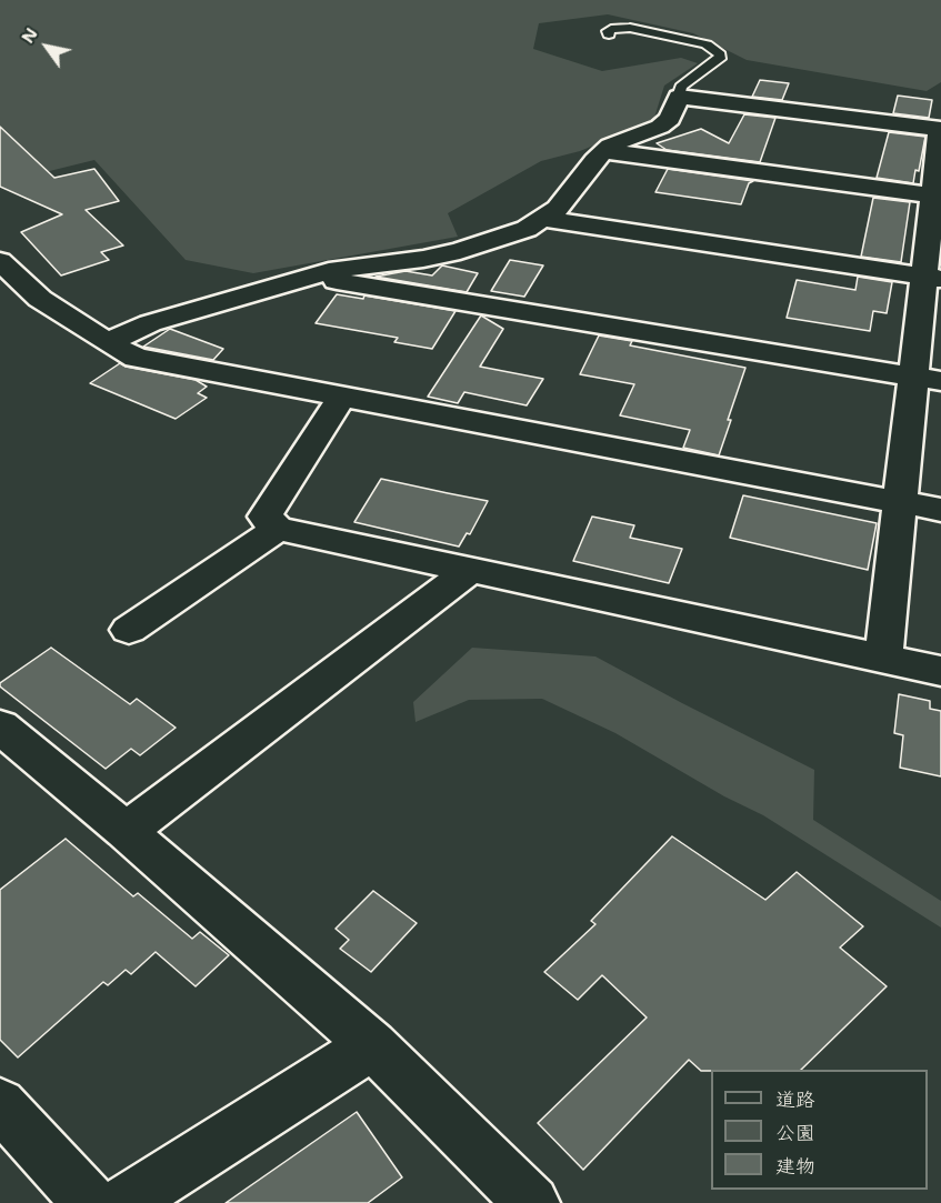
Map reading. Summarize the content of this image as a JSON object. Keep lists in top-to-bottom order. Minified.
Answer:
{"legend":["道路","公園","建物"],"north":"top left"}
